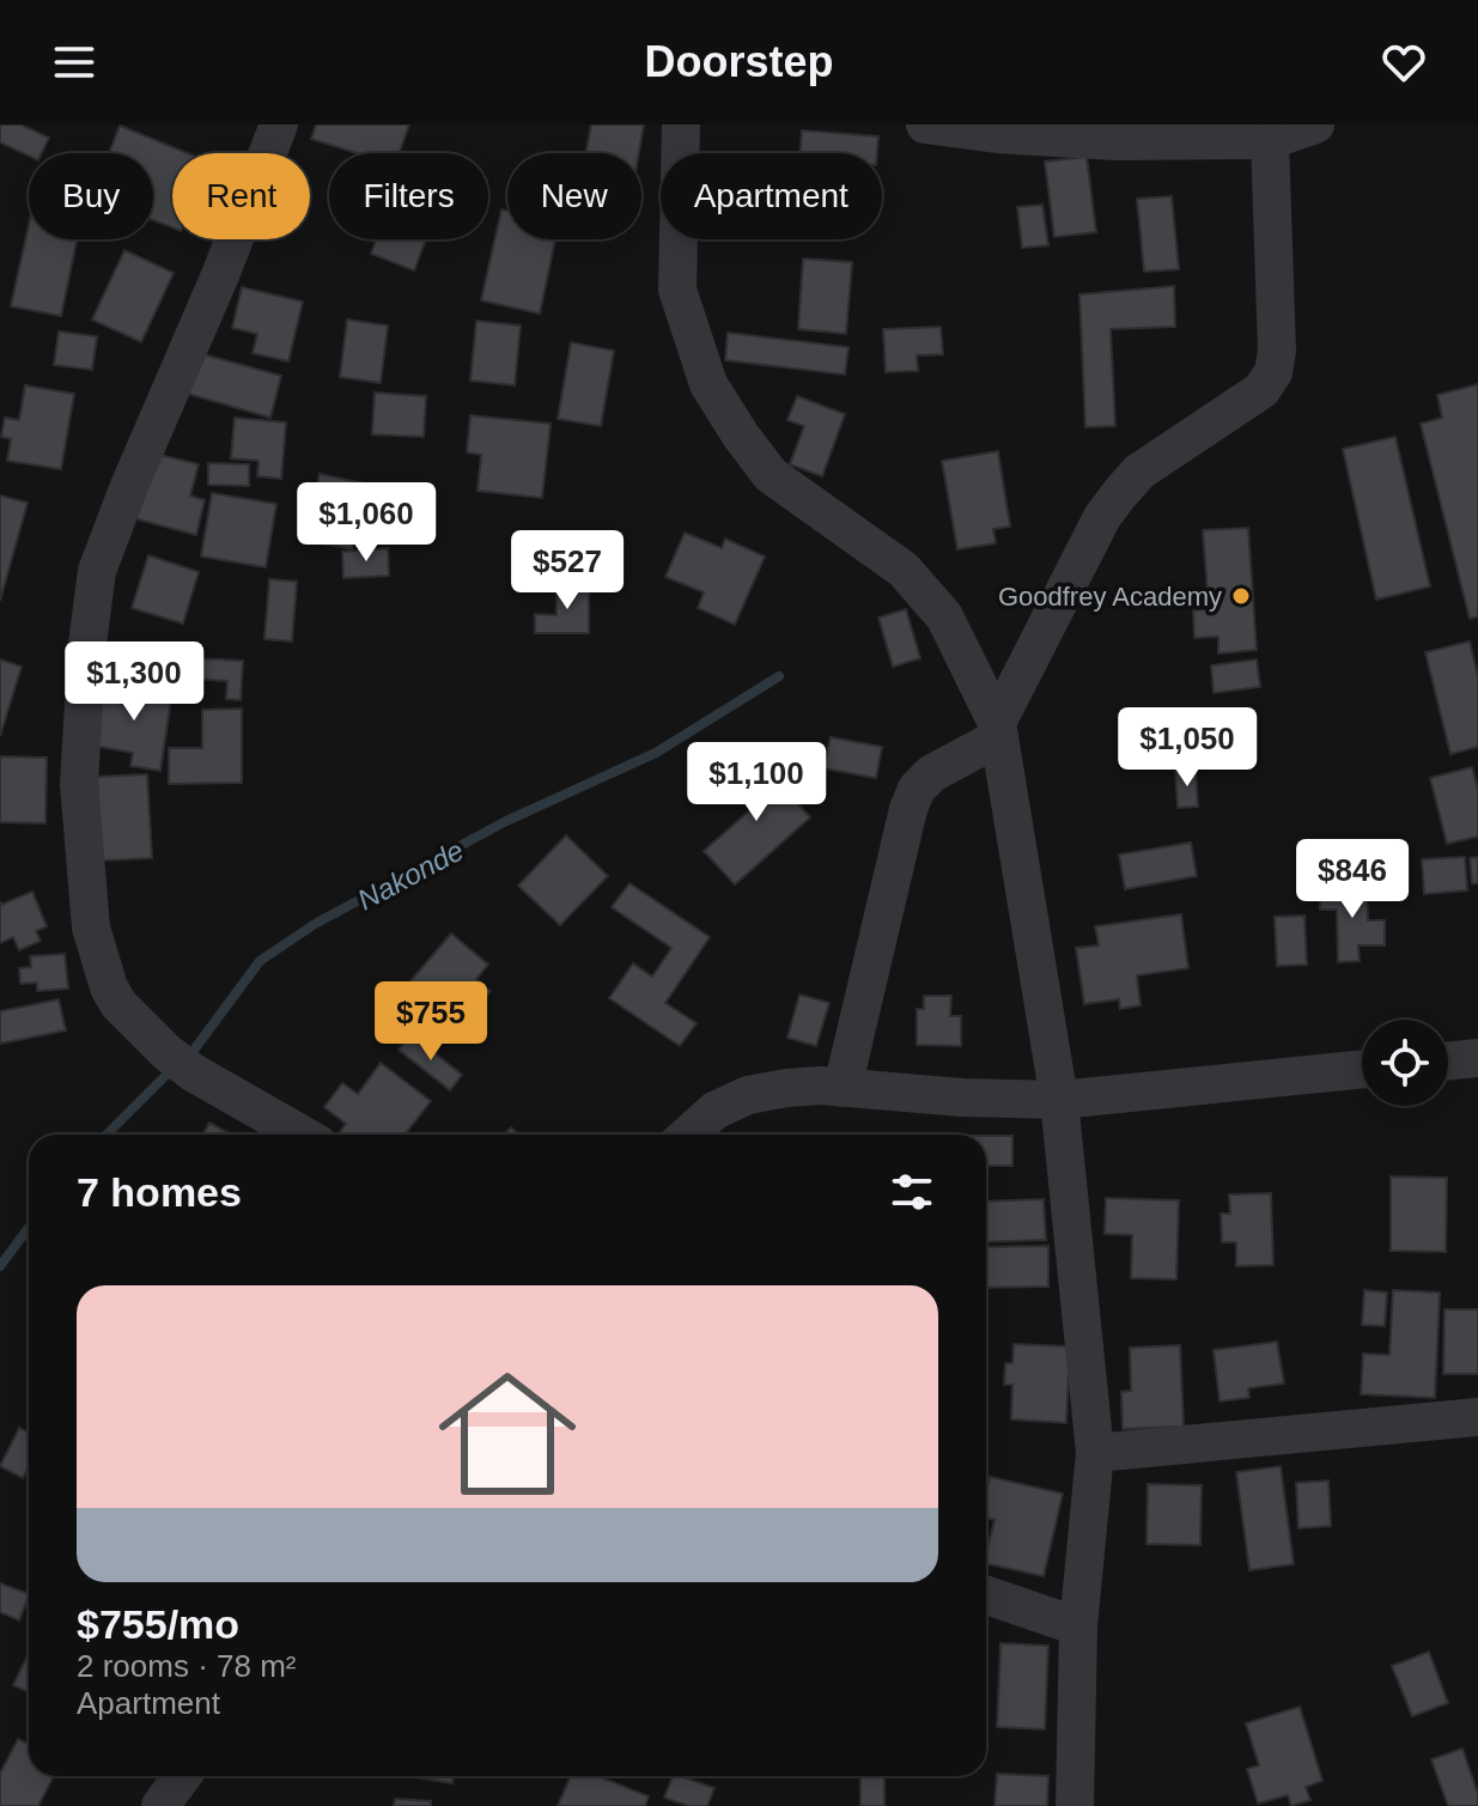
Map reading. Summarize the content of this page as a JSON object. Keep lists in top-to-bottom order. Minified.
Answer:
{"water":["Nakonde"],"places":["Goodfrey Academy"],"page":{"header":"Doorstep","chip":["Buy","Rent","Filters","New","Apartment"],"price":["$1,060","$527","$1,300","$1,050","$1,100","$846","$755"],"heading":"7 homes","list":[{"name":"$755/mo","note":"2 rooms · 78 m² · Apartment"}]}}
